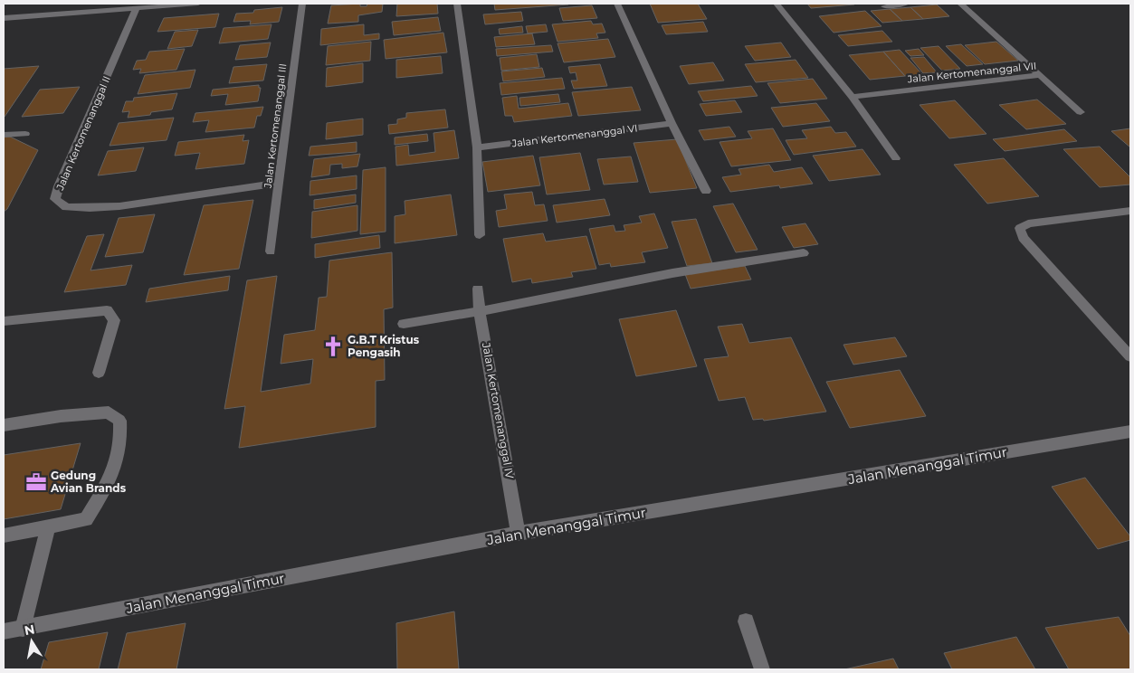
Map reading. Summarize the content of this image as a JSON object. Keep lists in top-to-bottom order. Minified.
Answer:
{"streets":{"street":["Jalan Kertomenanggal VII","Jalan Kertomenanggal III","Jalan Kertomenanggal II","Jalan Kertomenanggal VI","Jalan Kertomenanggal IV","Jalan Menanggal Timur"]},"crossings":[["Jalan Kertomenanggal III","Jalan Kertomenanggal II"],["Jalan Kertomenanggal IV","Jalan Menanggal Timur"]],"places":{"church":["G.B.T Kristus Pengasih"],"office":["Gedung Avian Brands"]},"north":"top"}
